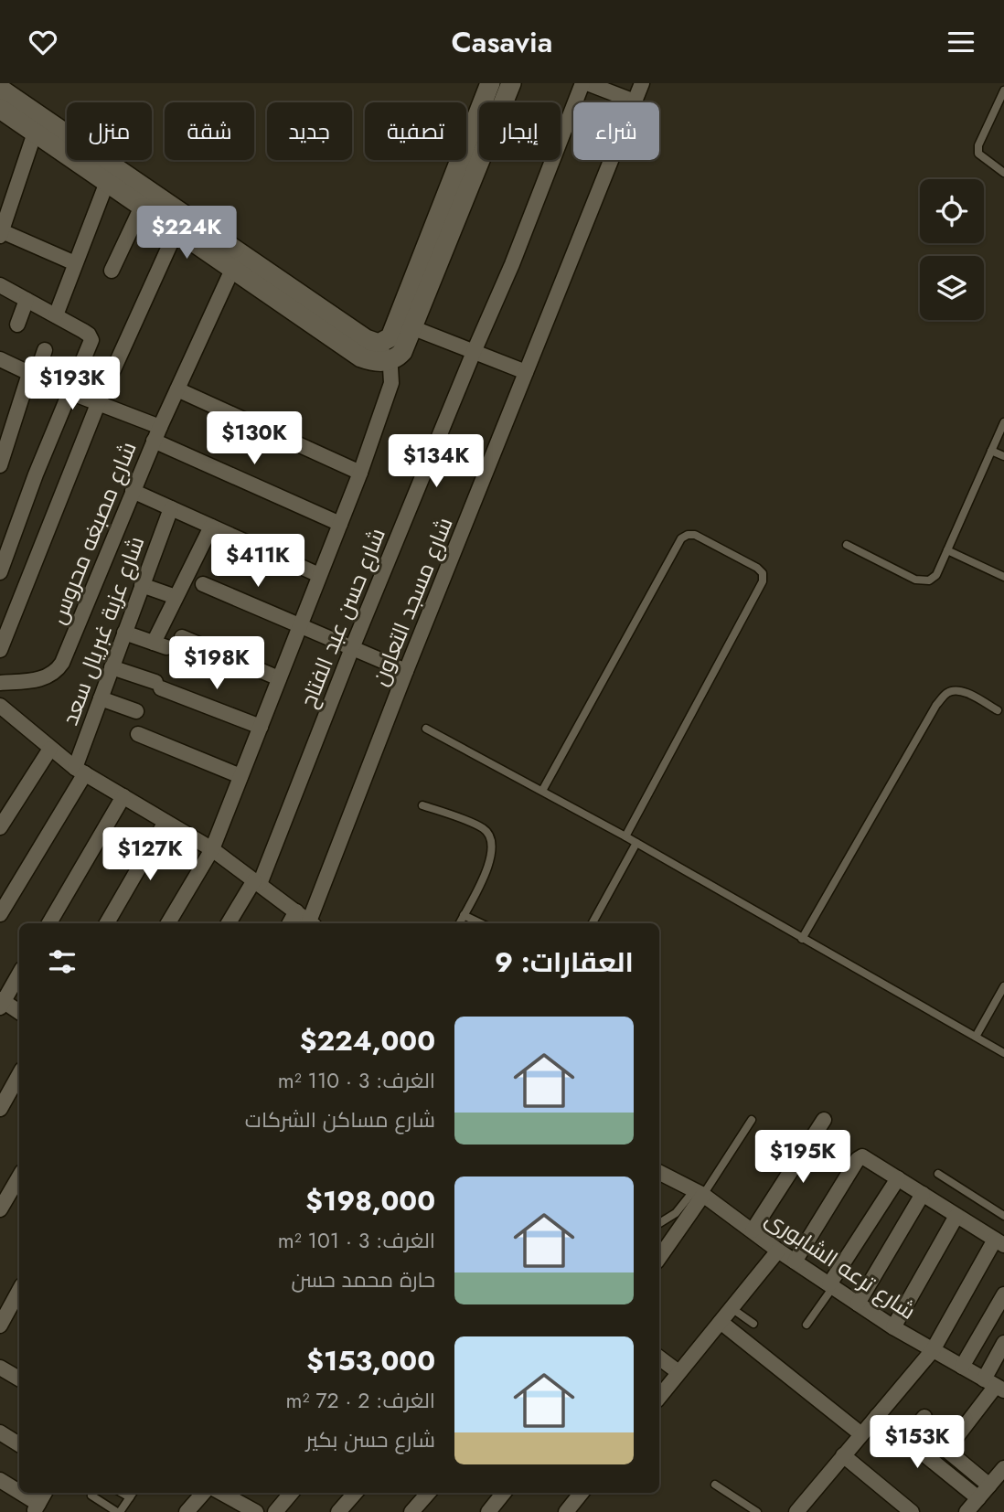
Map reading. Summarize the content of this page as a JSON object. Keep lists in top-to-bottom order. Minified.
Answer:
{"streets":{"street":["شارع مصبغه محروس","شارع مسجد التعاون","شارع حسن عبد الفتاح","شارع عزبة غبريال سعد","شارع ترعه الشابورى"]},"page":{"header":"Casavia","chip":["شراء","إيجار","تصفية","جديد","شقة","منزل"],"price":["$224K","$193K","$130K","$134K","$411K","$198K","$127K","$195K","$153K"],"heading":"العقارات: 9","list":[{"name":"$224,000","note":"الغرف: 3 · 110 m² · شارع مساكن الشركات"},{"name":"$198,000","note":"الغرف: 3 · 101 m² · حارة محمد حسن"},{"name":"$153,000","note":"الغرف: 2 · 72 m² · شارع حسن بكير"}]}}
